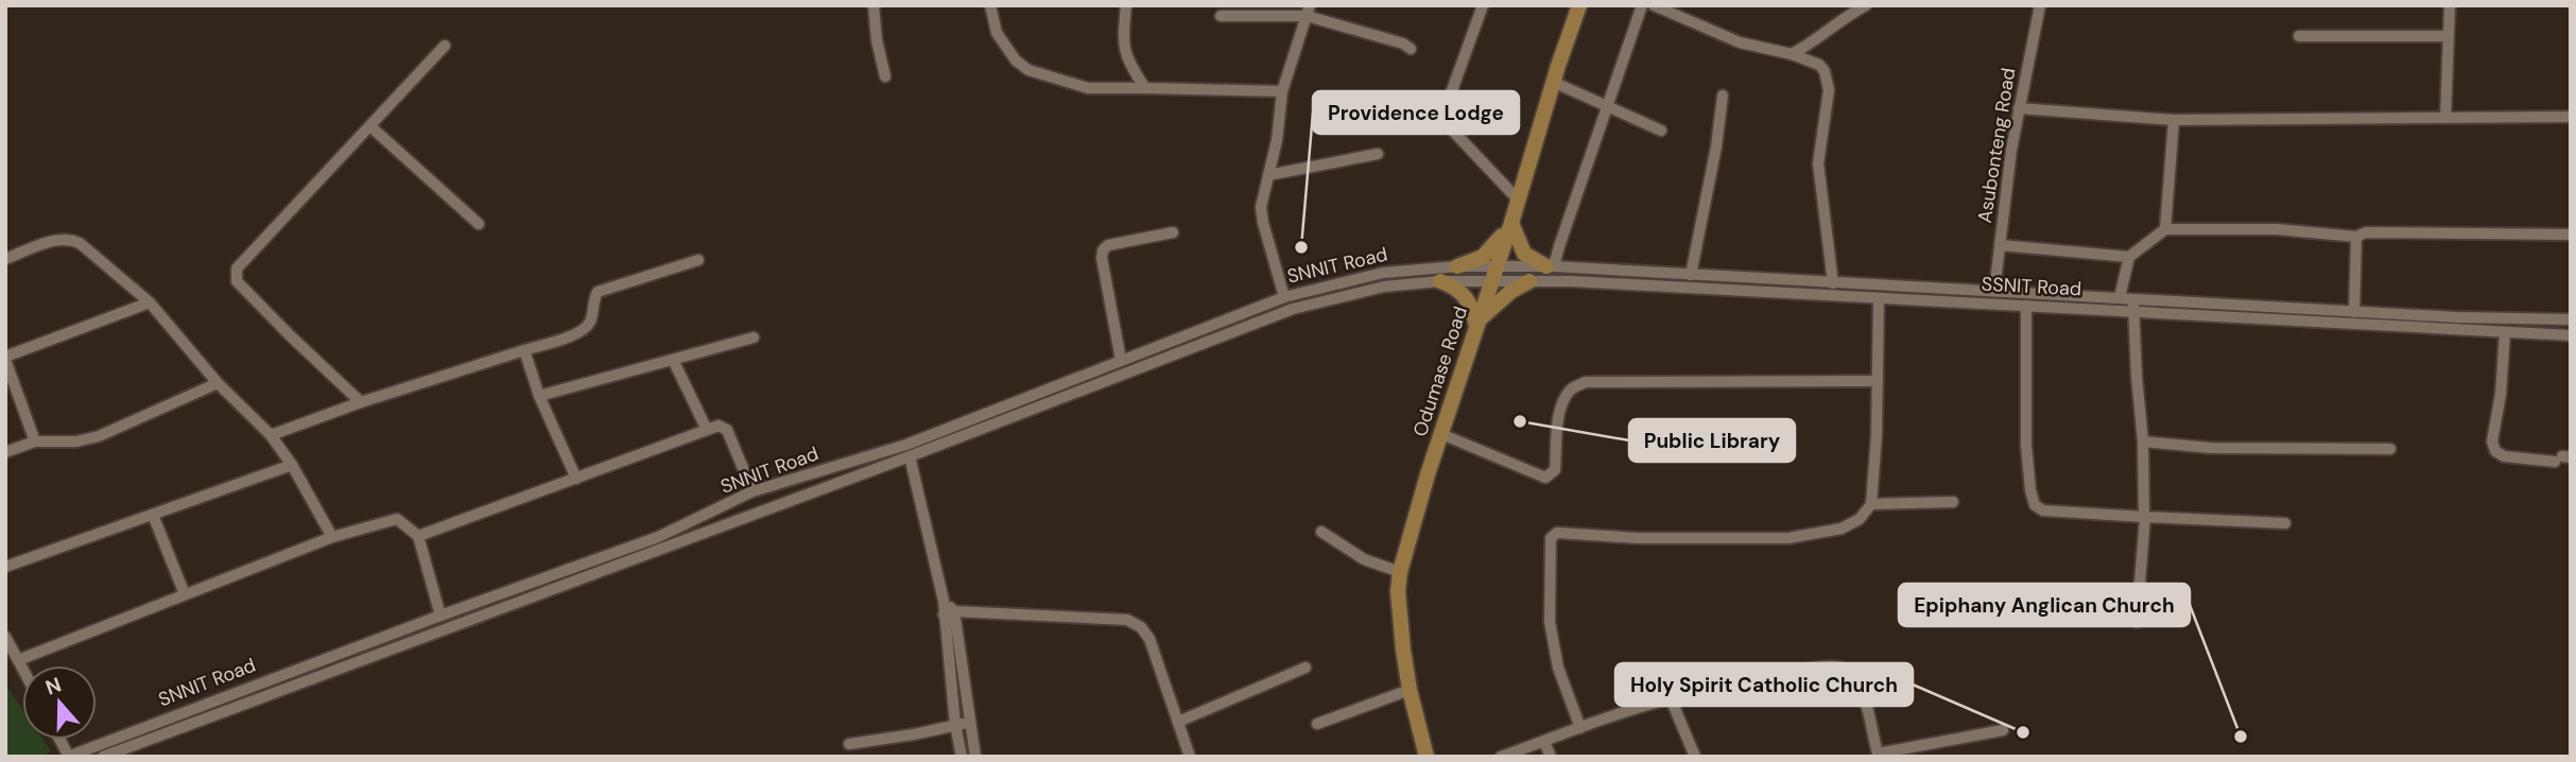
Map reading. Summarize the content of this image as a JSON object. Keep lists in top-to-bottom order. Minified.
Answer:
{"streets":{"main road":["Odumase Road"],"street":["Asubonteng Road","SNNIT Road","SSNIT Road"]},"crossings":[["Asubonteng Road","SSNIT Road"],["SNNIT Road","SSNIT Road"],["SNNIT Road","Odumase Road"],["SSNIT Road","Odumase Road"]],"places":["Providence Lodge","Public Library","Holy Spirit Catholic Church","Epiphany Anglican Church"],"north":"top"}
